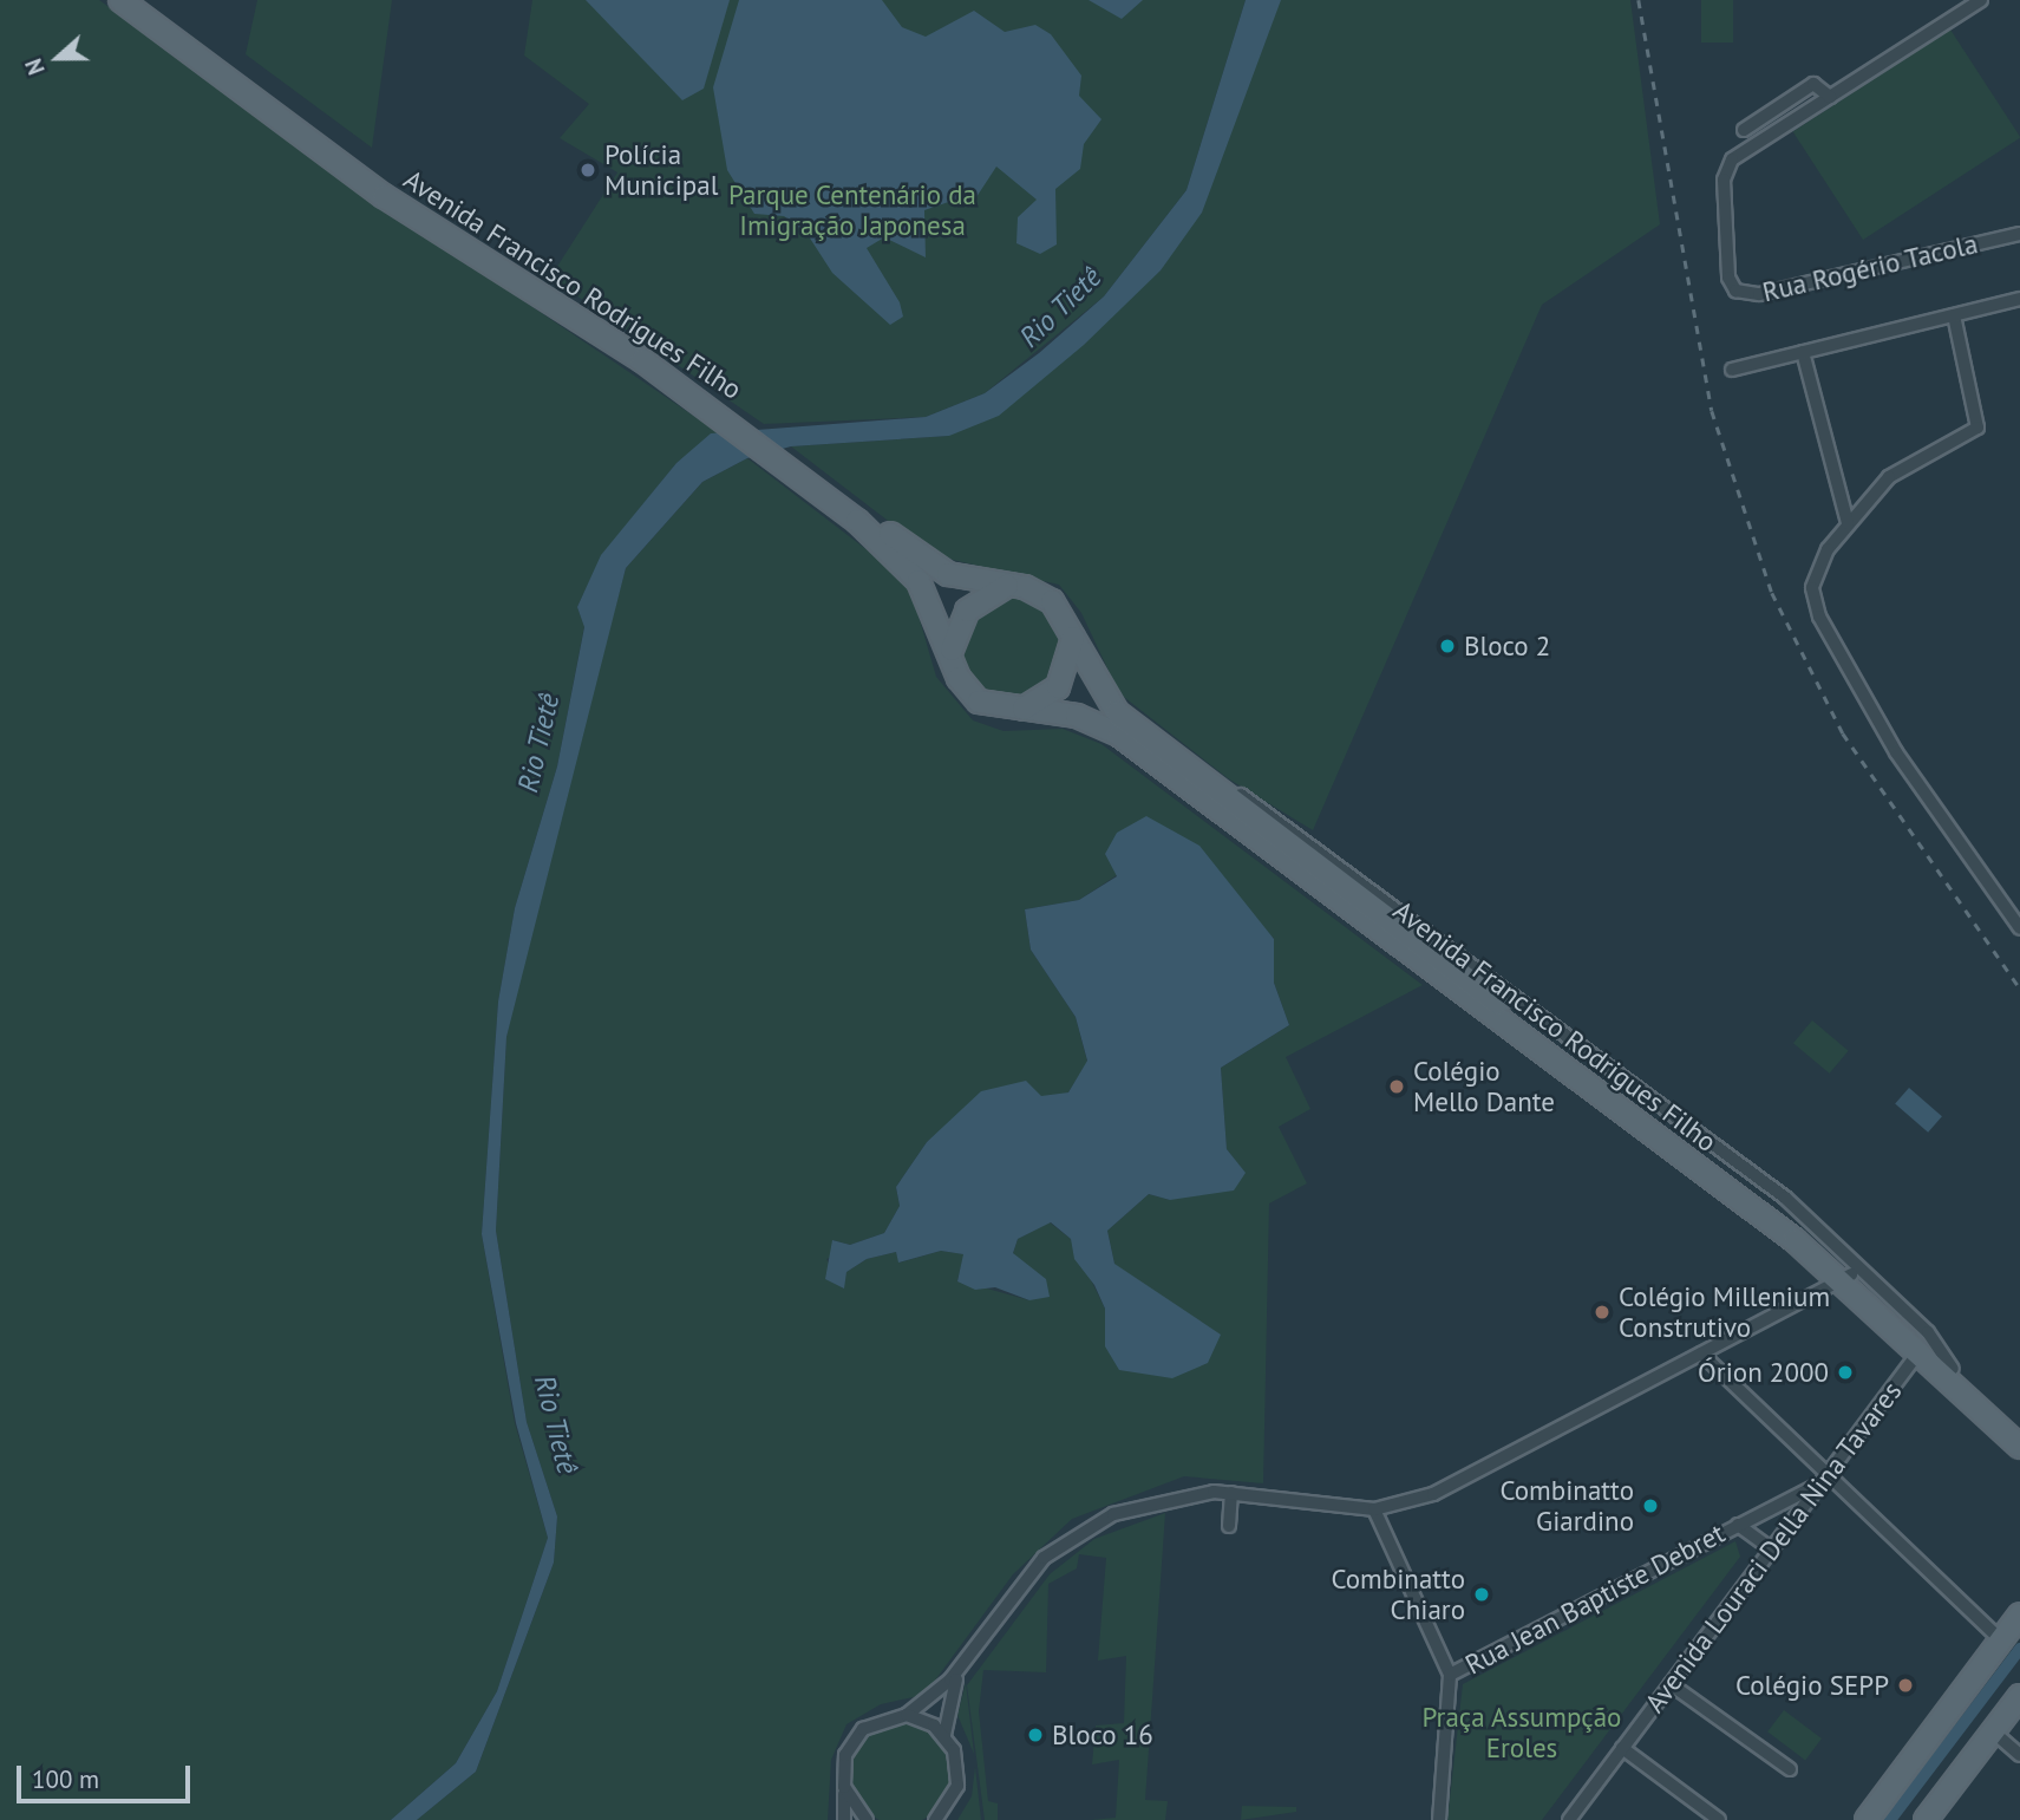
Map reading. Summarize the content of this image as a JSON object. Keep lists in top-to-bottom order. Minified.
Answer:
{"streets":{"main road":["Avenida Francisco Rodrigues Filho"],"street":["Rua Rogério Tacola","Avenida Louraci Della Nina Tavares","Rua Jean Baptiste Debret"]},"crossings":[["Avenida Francisco Rodrigues Filho","Avenida Louraci Della Nina Tavares"],["Avenida Louraci Della Nina Tavares","Rua Jean Baptiste Debret"]],"water":["Rio Tietê"],"parks":["Parque Centenário da Imigração Japonesa","Praça Assumpção Eroles"],"places":["Polícia Municipal","Bloco 2","Colégio Mello Dante","Colégio Millenium Construtivo","Órion 2000","Combinatto Giardino","Combinatto Chiaro","Colégio SEPP","Bloco 16"],"scale_bar":"100 m","north":"left"}
